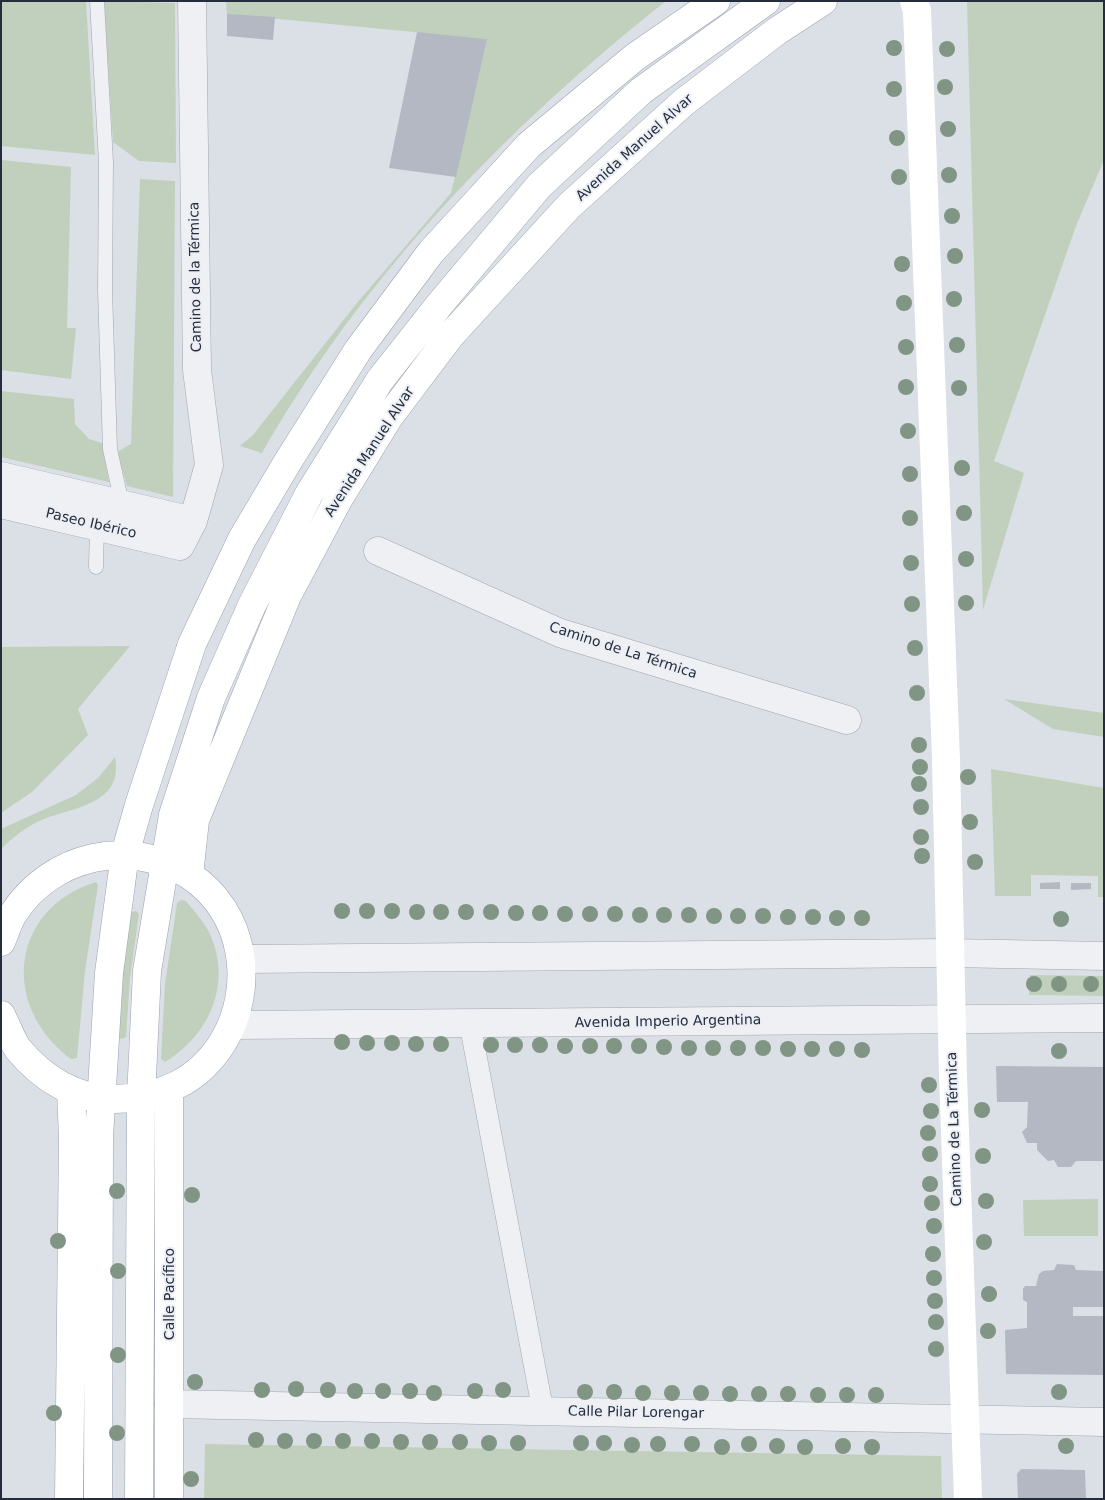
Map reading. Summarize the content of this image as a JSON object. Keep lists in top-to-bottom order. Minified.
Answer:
{"streets":{"main road":["Avenida Manuel Alvar","Camino de La Térmica","Calle Pacífico"],"street":["Camino de la Térmica","Paseo Ibérico","Avenida Imperio Argentina","Calle Pilar Lorengar"]},"crossings":[["Camino de la Térmica","Paseo Ibérico"],["Camino de La Térmica","Avenida Imperio Argentina"],["Camino de La Térmica","Calle Pilar Lorengar"],["Calle Pacífico","Calle Pilar Lorengar"]]}
